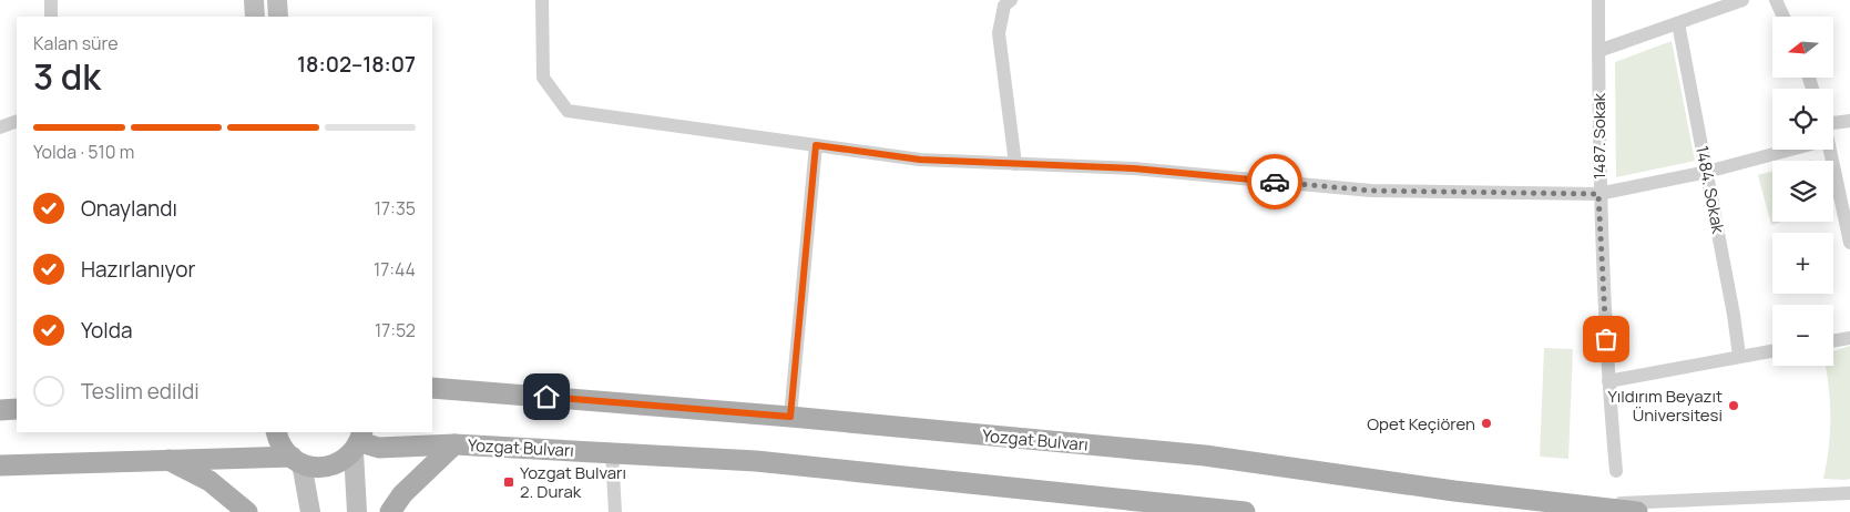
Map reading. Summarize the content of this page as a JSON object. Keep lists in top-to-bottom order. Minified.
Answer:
{"streets":{"main road":["Yozgat Bulvarı"],"street":["1487. Sokak","1484. Sokak"]},"places":{"other":["Yıldırım Beyazıt Üniversitesi","Opet Keçiören"],"transit":["Yozgat Bulvarı 2. Durak"]},"north":"left","page":{"map_buttons":["+","−"],"heading":["3 dk","Kalan süre","18:02–18:07"],"bar":"Yolda · 510 m","list":[["Onaylandı","17:35"],["Hazırlanıyor","17:44"],["Yolda","17:52"],"Teslim edildi"]}}
